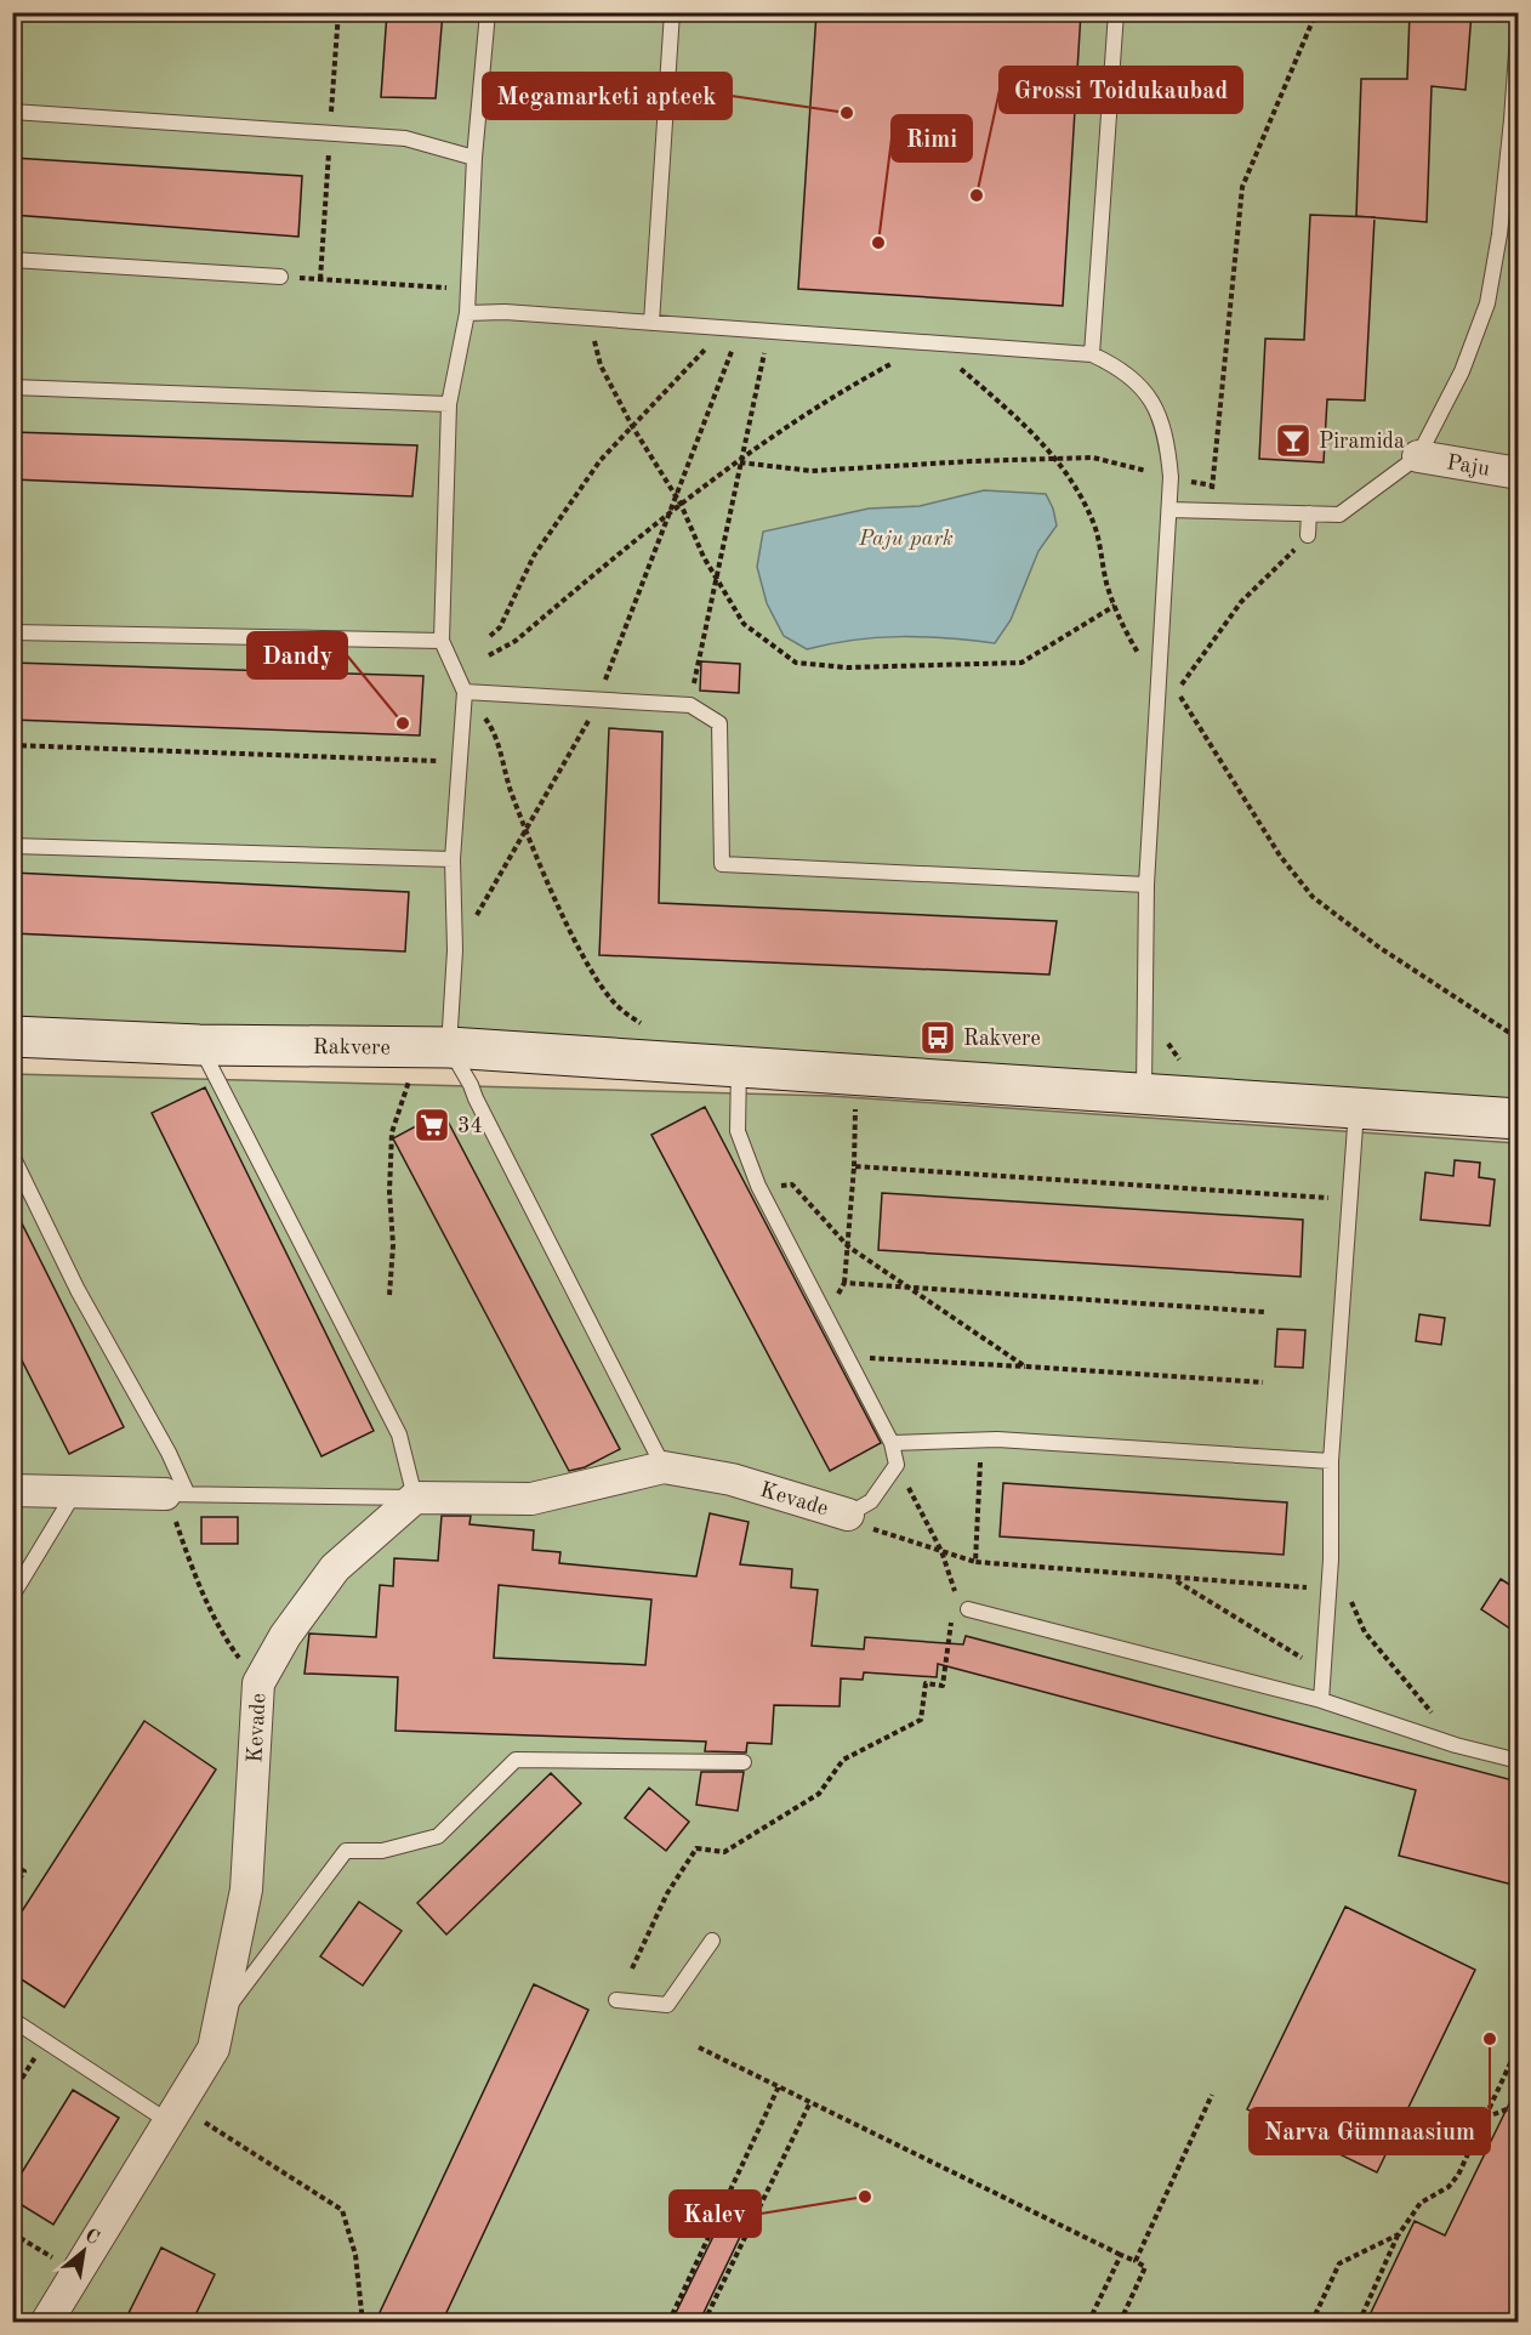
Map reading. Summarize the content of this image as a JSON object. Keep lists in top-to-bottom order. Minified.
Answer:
{"streets":{"street":["Paju","Rakvere","Kevade"]},"parks":["Paju park"],"places":{"other":["Megamarketi apteek","Grossi Toidukaubad","Rimi","Dandy","Narva Gümnaasium","Kalev"],"bar":["Piramida"],"bus stop":["Rakvere"],"supermarket":["34"]},"north":"top right"}
